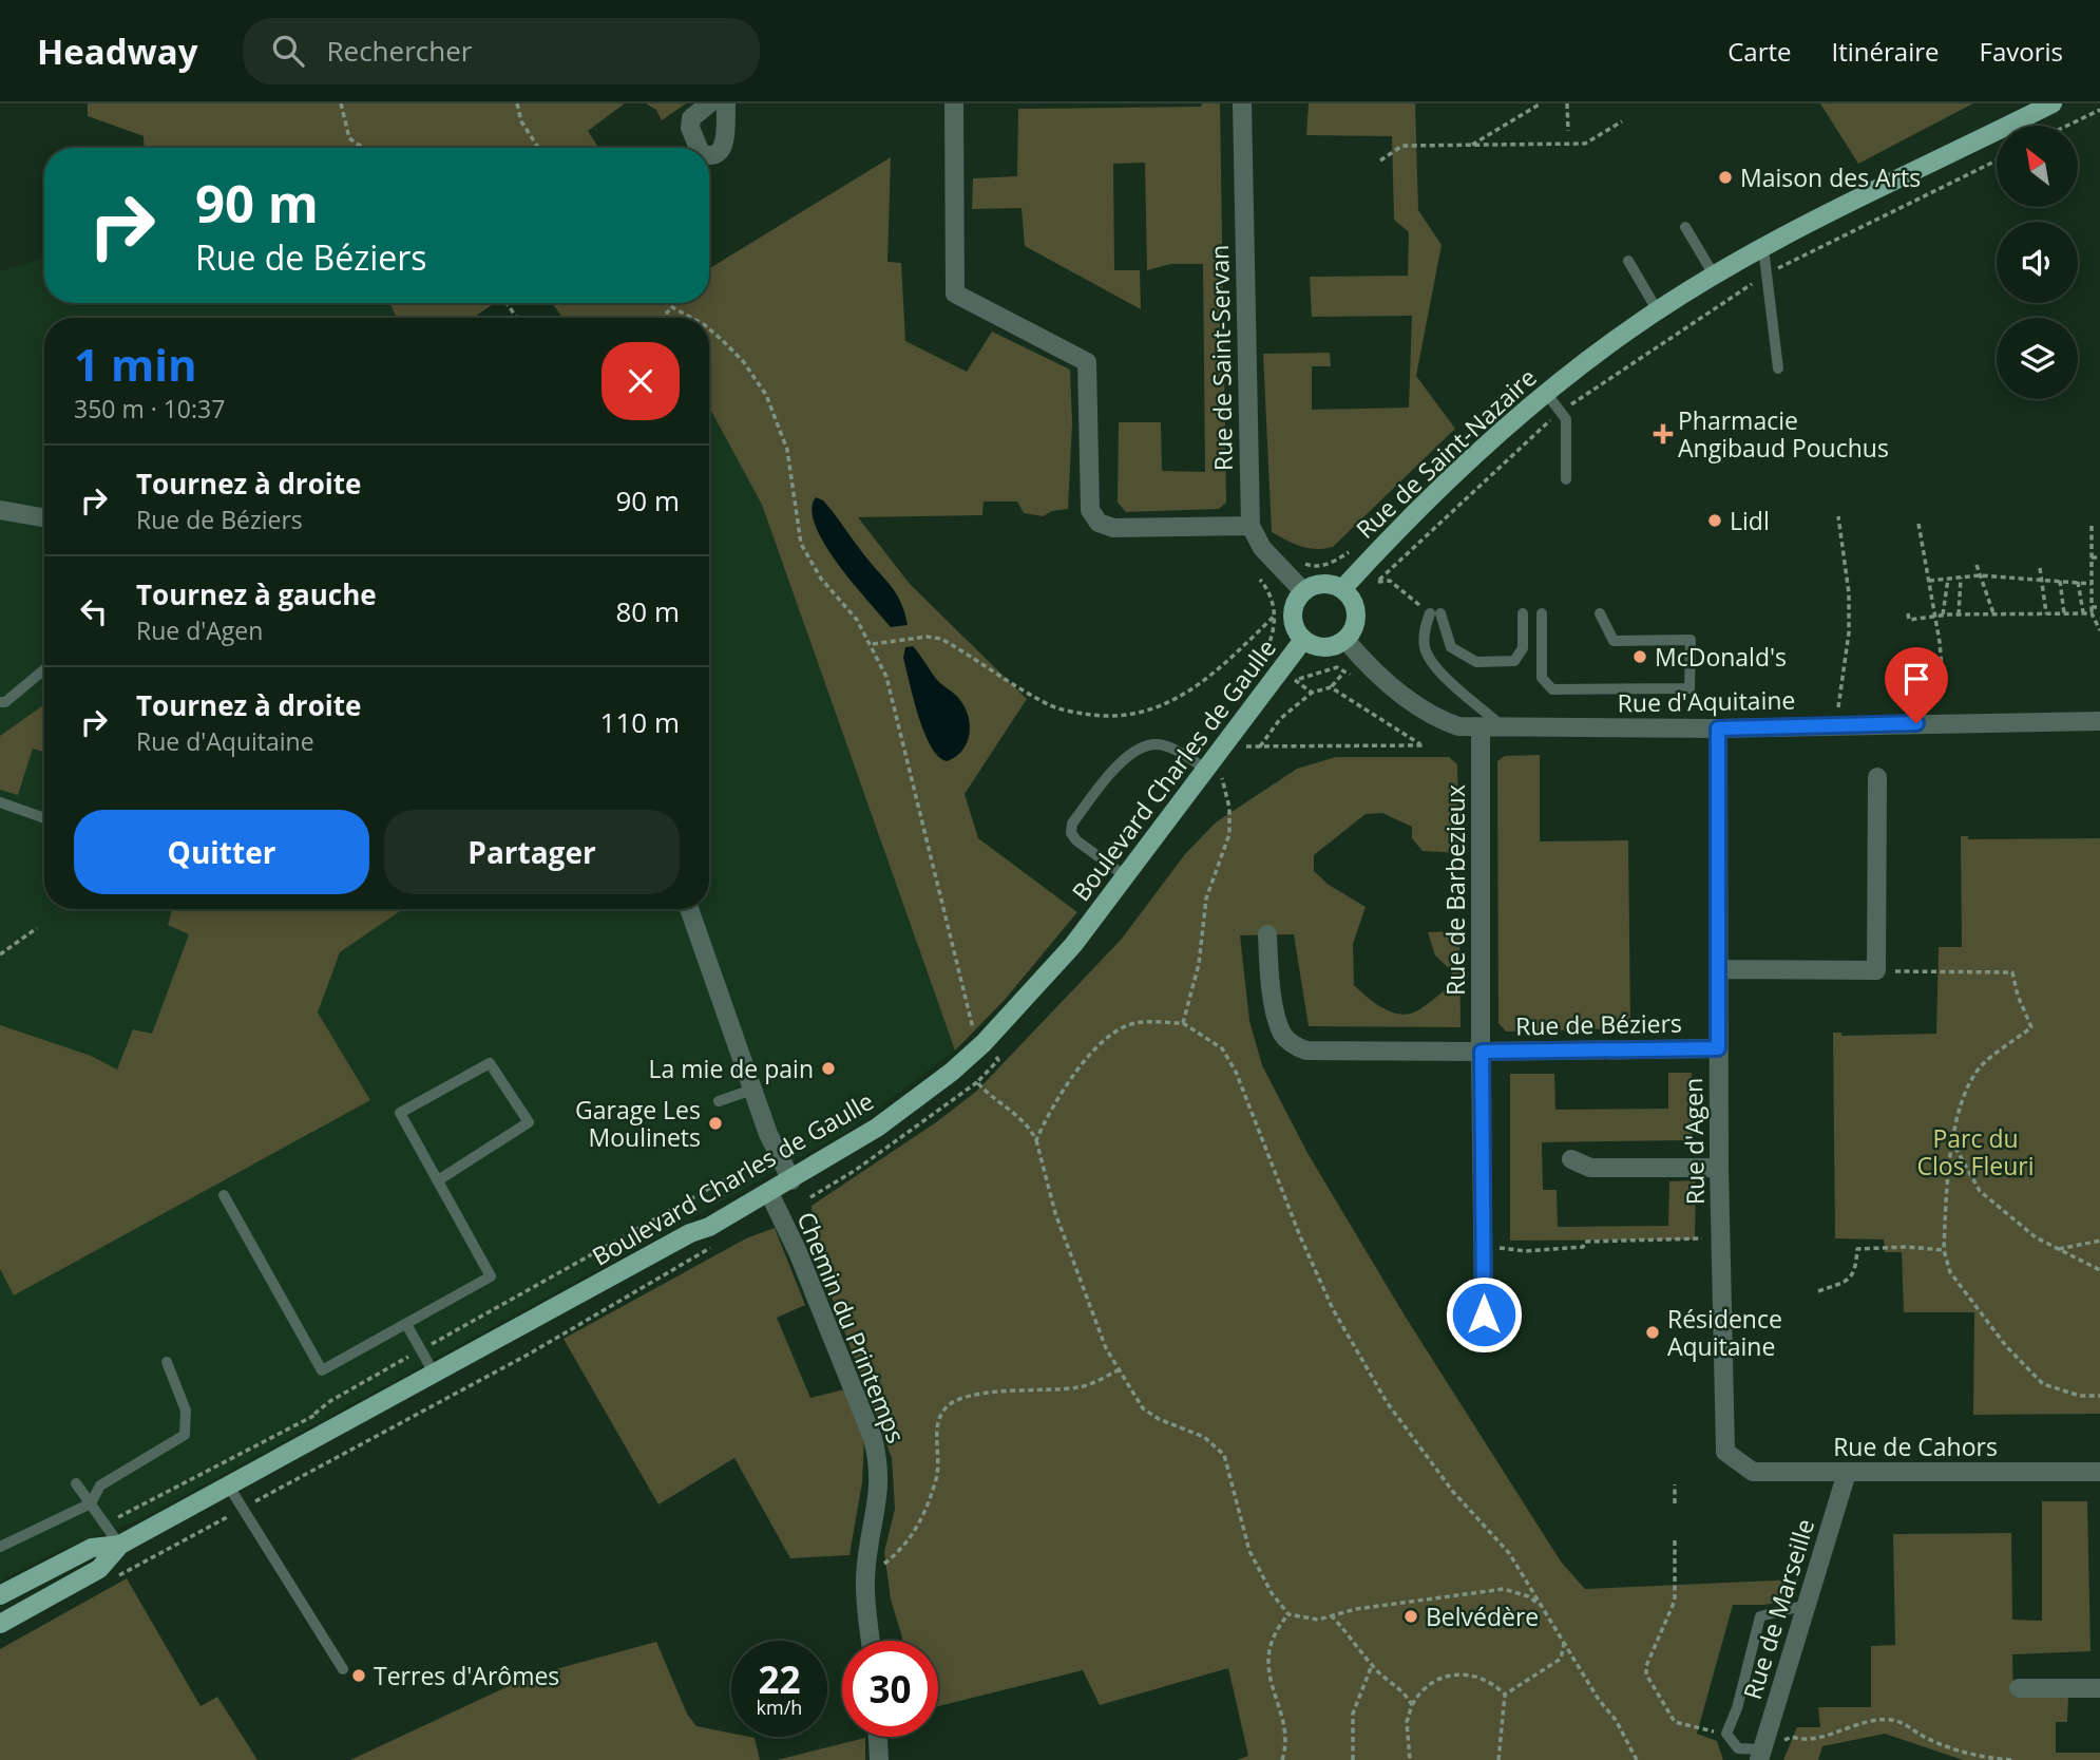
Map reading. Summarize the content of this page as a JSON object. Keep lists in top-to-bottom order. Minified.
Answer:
{"streets":{"main road":["Rue de Saint-Nazaire","Boulevard Charles de Gaulle"],"street":["Rue de Saint-Servan","Rue d'Aquitaine","Rue de Barbezieux","Rue de Béziers","Rue d'Agen","Chemin du Printemps","Rue de Cahors","Rue de Marseille"]},"crossings":[["Rue de Saint-Nazaire","Rue d'Aquitaine"],["Rue de Saint-Nazaire","Boulevard Charles de Gaulle"],["Rue d'Aquitaine","Boulevard Charles de Gaulle"],["Rue d'Aquitaine","Rue de Barbezieux"],["Rue d'Aquitaine","Rue d'Agen"],["Boulevard Charles de Gaulle","Chemin du Printemps"],["Rue de Barbezieux","Rue de Béziers"],["Rue de Béziers","Rue d'Agen"],["Rue d'Agen","Rue de Cahors"],["Rue de Cahors","Rue de Marseille"]],"parks":["Parc du Clos Fleuri"],"places":{"other":["Maison des Arts","Lidl","McDonald's","La mie de pain","Garage Les Moulinets","Résidence Aquitaine","Belvédère","Terres d'Arômes"],"health":["Pharmacie Angibaud Pouchus"]},"north":"top left","page":{"header":"Headway","search":"Rechercher","nav":["Carte","Itinéraire","Favoris"],"turn":["90 m","Rue de Béziers"],"heading":["1 min","350 m · 10:37"],"list":[{"name":"Tournez à droite","note":"Rue de Béziers","value":"90 m"},{"name":"Tournez à gauche","note":"Rue d'Agen","value":"80 m"},{"name":"Tournez à droite","note":"Rue d'Aquitaine","value":"110 m"}],"buttons":["Quitter","Partager"],"speed":"22 km/h","limit":"30"}}
